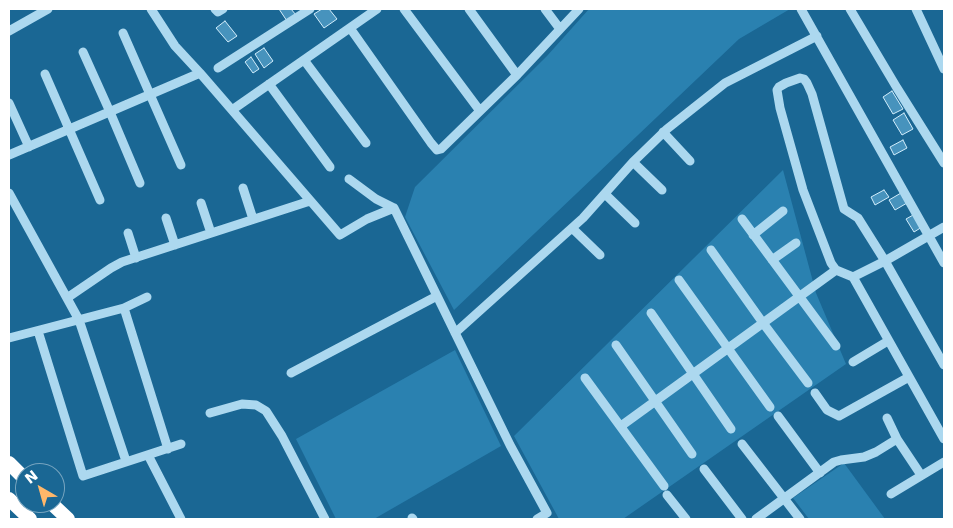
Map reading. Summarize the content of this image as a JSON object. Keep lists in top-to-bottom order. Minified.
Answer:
{"north":"top left"}
